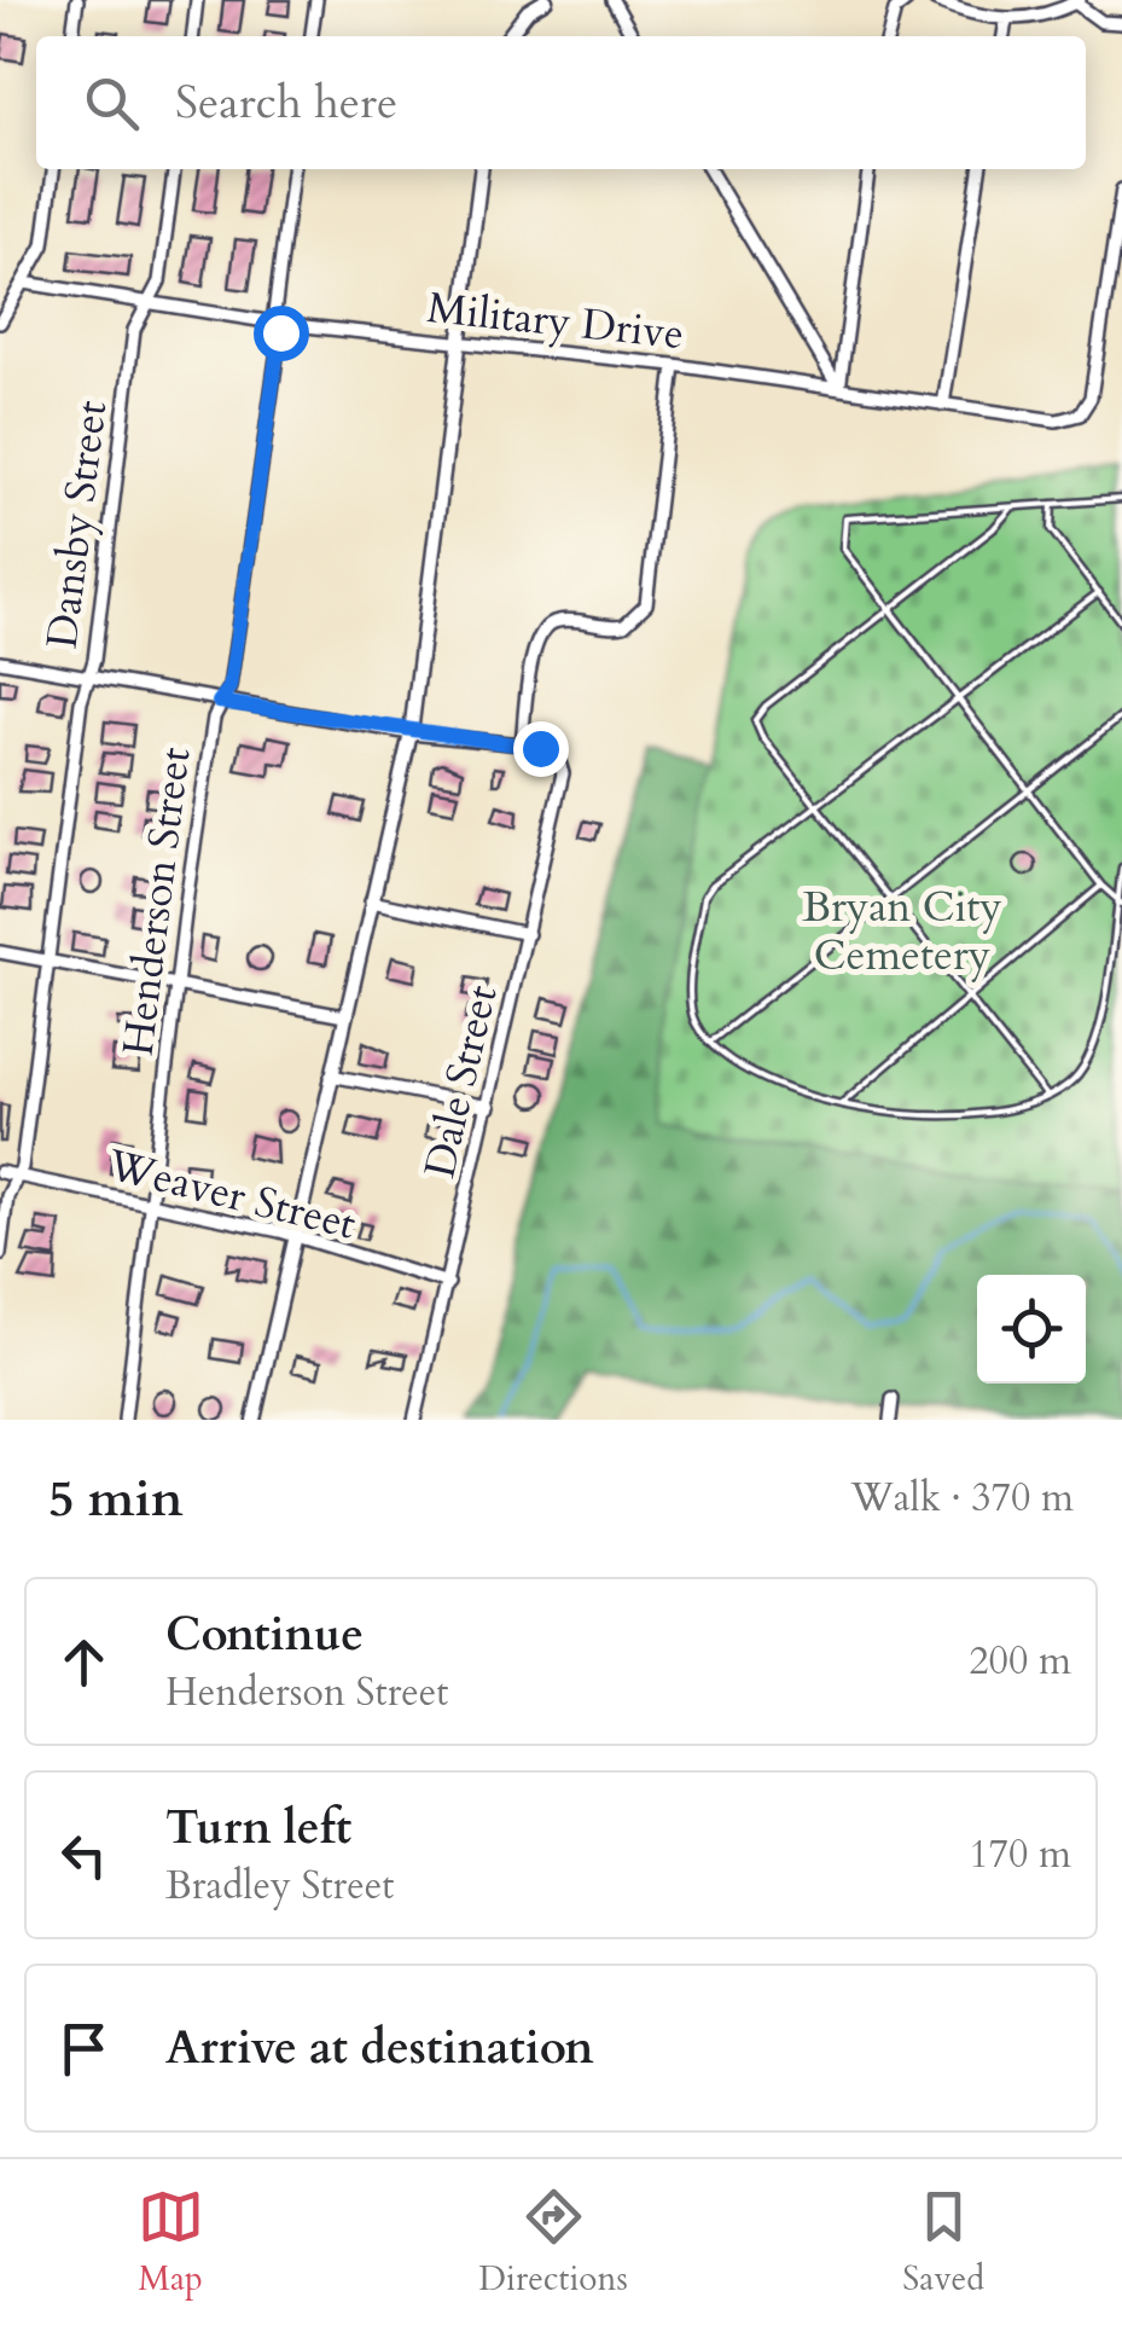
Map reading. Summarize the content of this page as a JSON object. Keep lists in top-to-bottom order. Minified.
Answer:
{"streets":{"street":["Military Drive","Dansby Street","Henderson Street","Dale Street","Weaver Street"]},"crossings":[["Military Drive","Dansby Street"],["Military Drive","Henderson Street"],["Dansby Street","Weaver Street"],["Henderson Street","Weaver Street"],["Dale Street","Weaver Street"]],"parks":["Bryan City Cemetery"],"page":{"search":"Search here","heading":["5 min","Walk · 370 m"],"list":[["Continue","Henderson Street","200 m"],["Turn left","Bradley Street","170 m"],"Arrive at destination"],"nav":["Map","Directions","Saved"]}}
